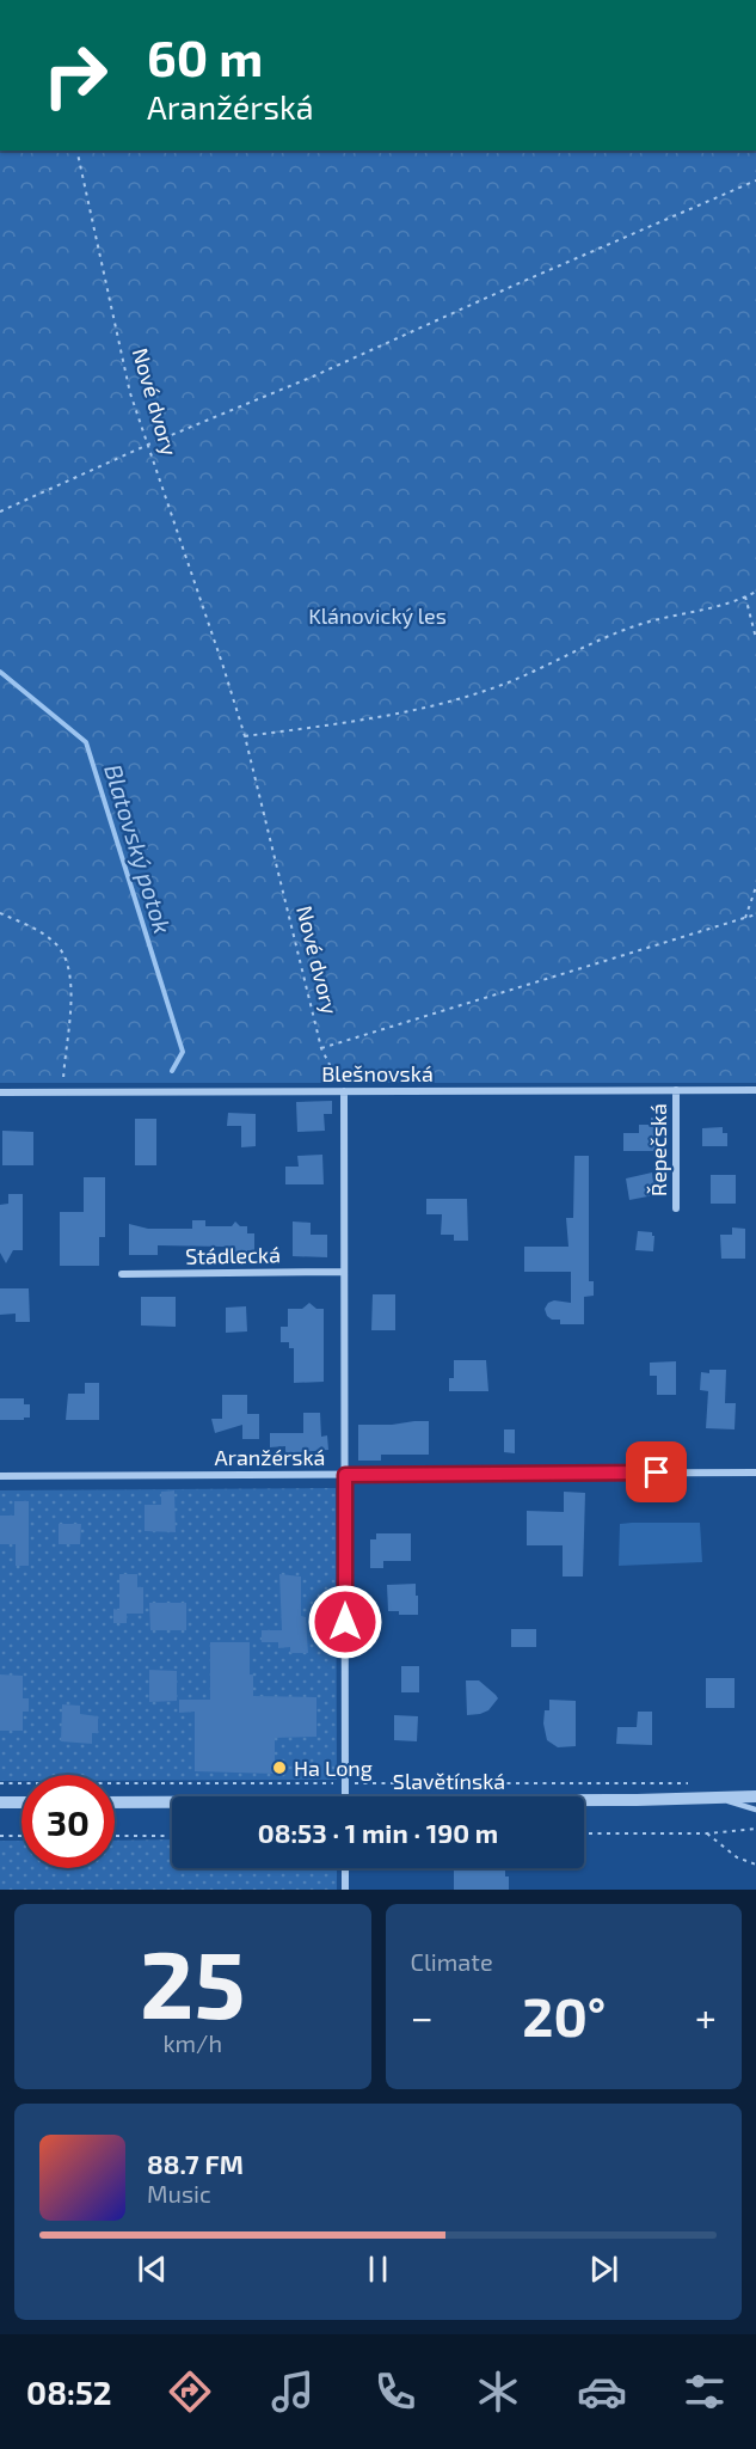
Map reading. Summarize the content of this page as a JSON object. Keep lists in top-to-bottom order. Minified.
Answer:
{"streets":{"street":["Blešnovská","Řepečská","Stádlecká","Aranžérská","Slavětínská"],"path":["Nové dvory"]},"crossings":[["Nové dvory","Blešnovská"],["Blešnovská","Řepečská"]],"water":["Blatovský potok"],"parks":["Klánovický les"],"places":["Ha Long"],"page":{"turn":["60 m","Aranžérská"],"limit":"30","trip":"08:53 · 1 min · 190 m","tile":[["25","km/h"],"Climate"],"heat":["−","20°","+"],"song":["88.7 FM","Music"],"tabs":"08:52"}}
